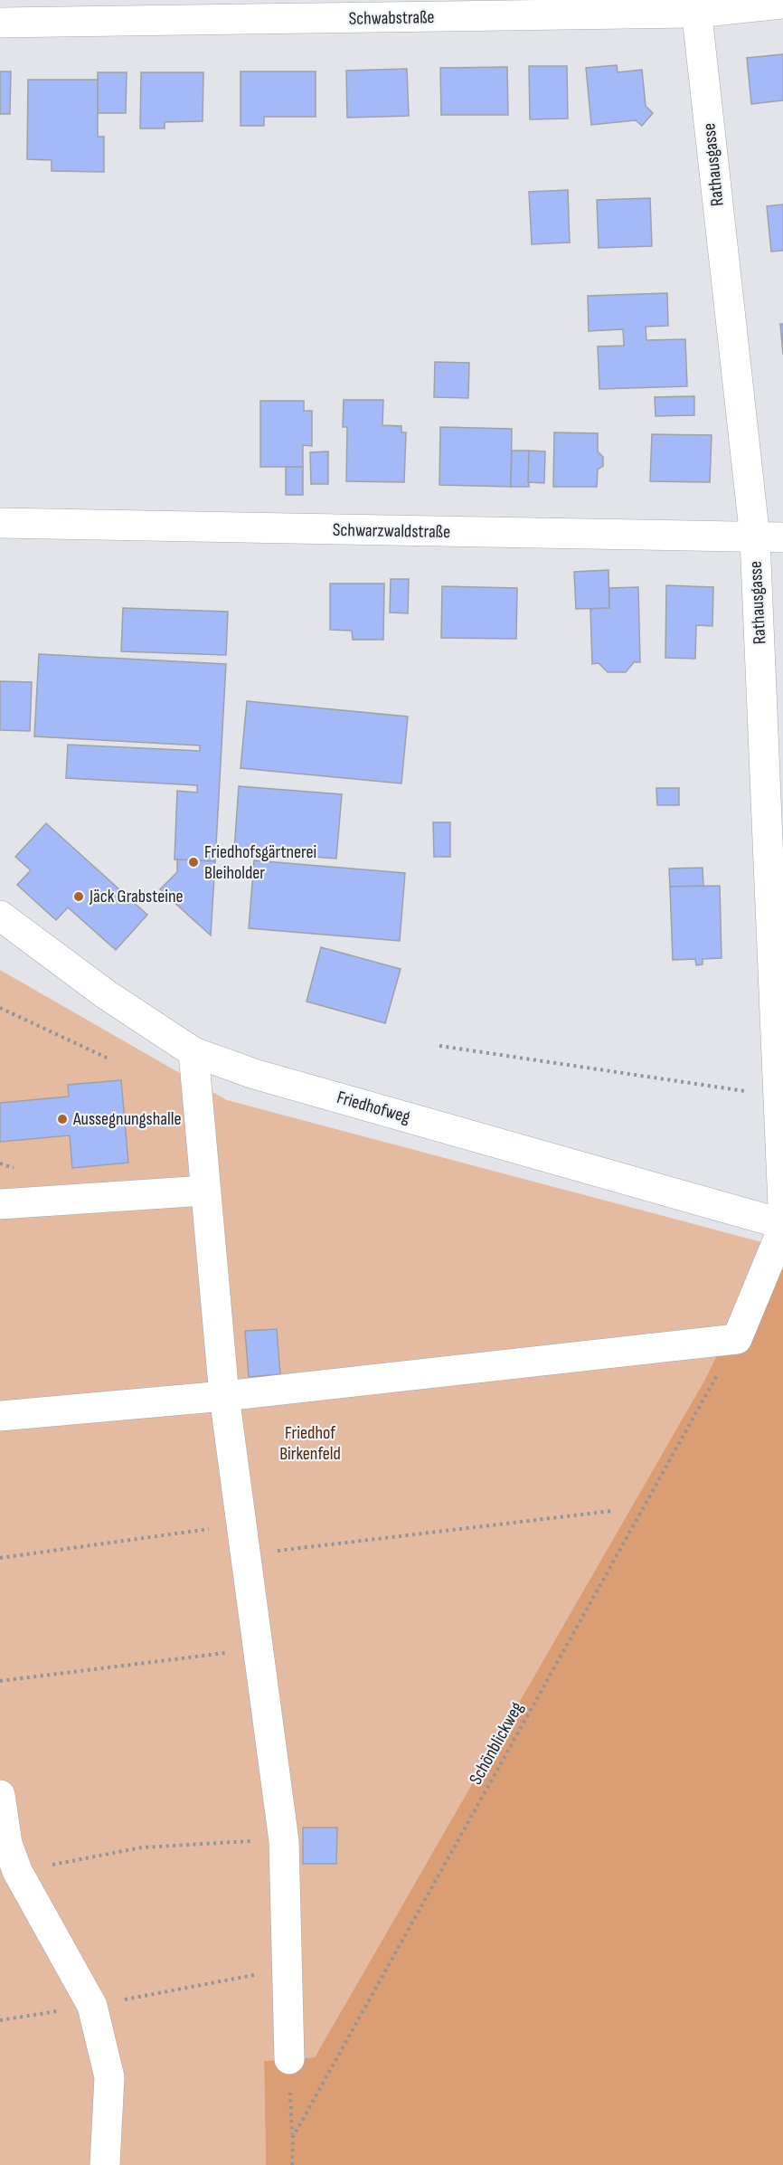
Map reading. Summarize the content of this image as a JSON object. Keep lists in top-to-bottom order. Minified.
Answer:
{"streets":{"street":["Schwabstraße","Rathausgasse","Schwarzwaldstraße","Friedhofweg"],"path":["Schönblickweg"]},"crossings":[["Schwabstraße","Rathausgasse"],["Rathausgasse","Schwarzwaldstraße"]],"parks":["Friedhof Birkenfeld"],"places":["Friedhofsgärtnerei Bleiholder","Jäck Grabsteine","Aussegnungshalle"]}
